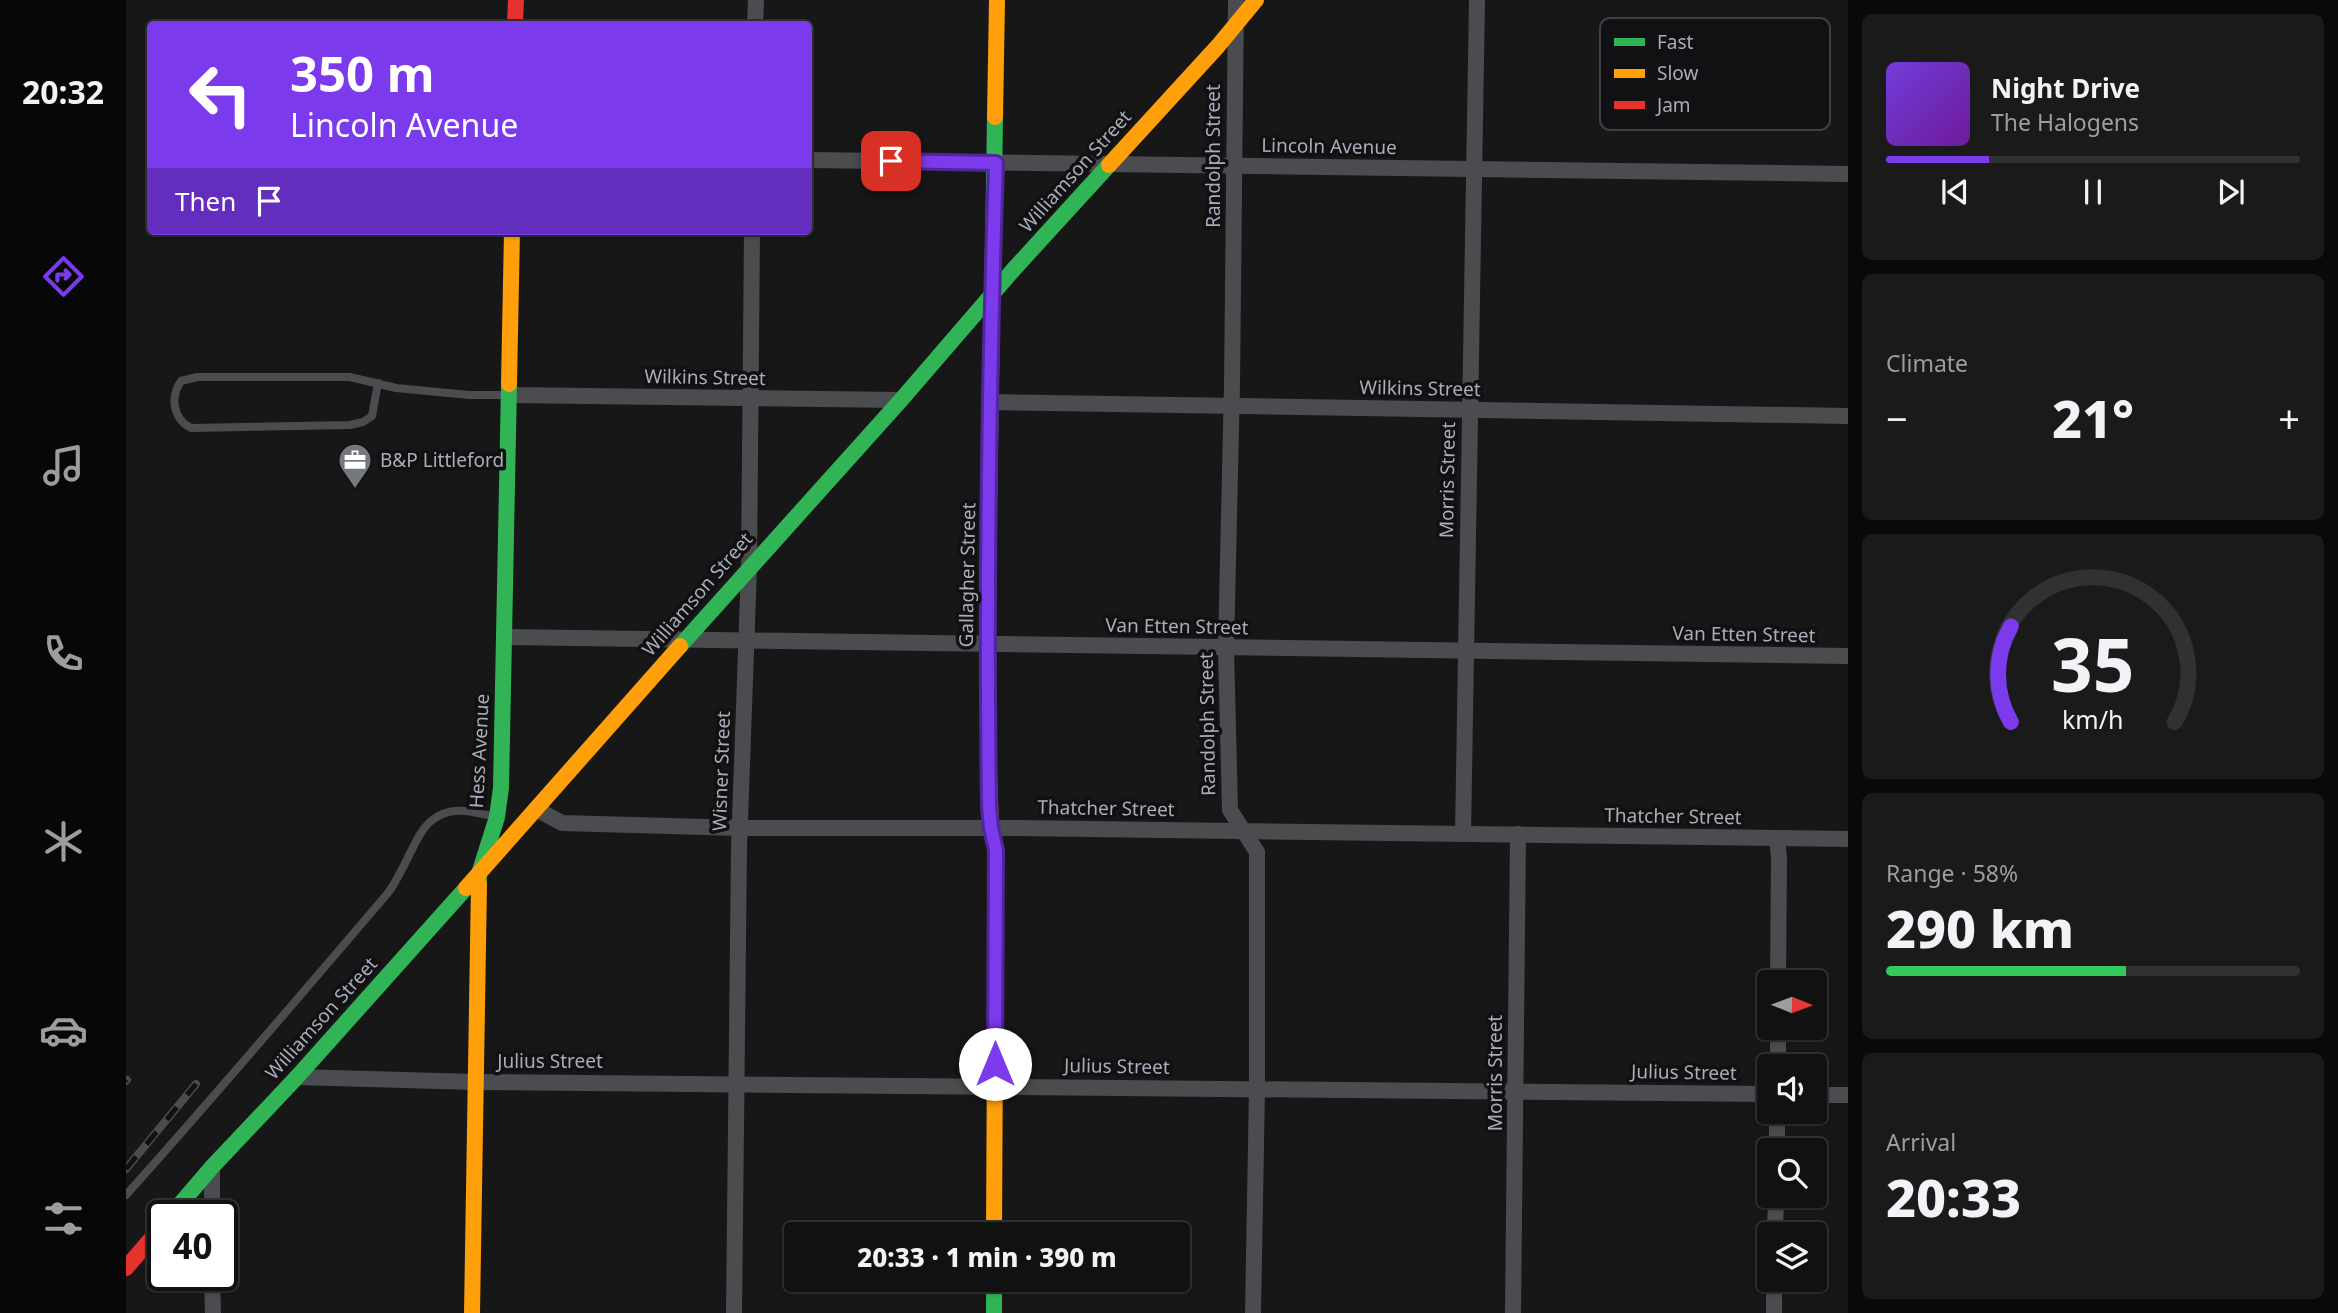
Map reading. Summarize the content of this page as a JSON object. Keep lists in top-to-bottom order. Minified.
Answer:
{"streets":{"street":["Lincoln Avenue","Randolph Street","Williamson Street","Wilkins Street","Morris Street","Gallagher Street","Van Etten Street","Hess Avenue","Wisner Street","Thatcher Street","Julius Street"]},"crossings":[["Lincoln Avenue","Randolph Street"],["Lincoln Avenue","Williamson Street"],["Lincoln Avenue","Morris Street"],["Lincoln Avenue","Gallagher Street"],["Randolph Street","Williamson Street"],["Randolph Street","Wilkins Street"],["Randolph Street","Van Etten Street"],["Randolph Street","Thatcher Street"],["Randolph Street","Julius Street"],["Williamson Street","Wilkins Street"],["Williamson Street","Gallagher Street"],["Williamson Street","Van Etten Street"],["Williamson Street","Hess Avenue"],["Williamson Street","Wisner Street"],["Williamson Street","Thatcher Street"],["Williamson Street","Julius Street"],["Wilkins Street","Morris Street"],["Wilkins Street","Gallagher Street"],["Wilkins Street","Hess Avenue"],["Wilkins Street","Wisner Street"],["Morris Street","Van Etten Street"],["Morris Street","Thatcher Street"],["Morris Street","Julius Street"],["Gallagher Street","Van Etten Street"],["Gallagher Street","Thatcher Street"],["Gallagher Street","Julius Street"],["Van Etten Street","Hess Avenue"],["Van Etten Street","Wisner Street"],["Hess Avenue","Julius Street"],["Wisner Street","Thatcher Street"],["Wisner Street","Julius Street"]],"places":{"office":["B&P Littleford"]},"legend":["Fast","Slow","Jam"],"north":"right","page":{"tabs":"20:32","turn":["350 m","Lincoln Avenue"],"song":["Night Drive","The Halogens"],"then":"Then","tile":["Climate",["Range · 58%","290 km"],["Arrival","20:33"]],"heat":["−","21°","+"],"limit":"40","trip":"20:33 · 1 min · 390 m","gauge":["35","km/h"]}}
